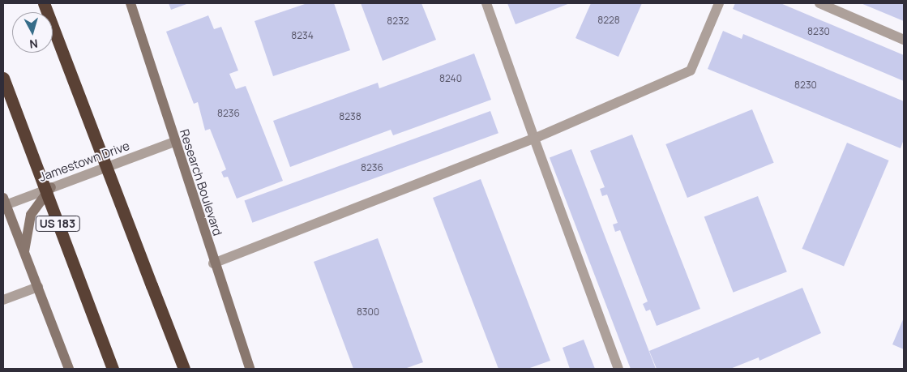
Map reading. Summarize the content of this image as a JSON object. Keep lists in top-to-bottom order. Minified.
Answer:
{"streets":{"highway":["US 183"],"main road":["Research Boulevard"],"street":["Jamestown Drive"]},"crossings":[["Jamestown Drive","Research Boulevard"]],"house_numbers":["8228","8232","8230","8234","8240","8230","8236","8238","8236","8300"],"north":"bottom"}
